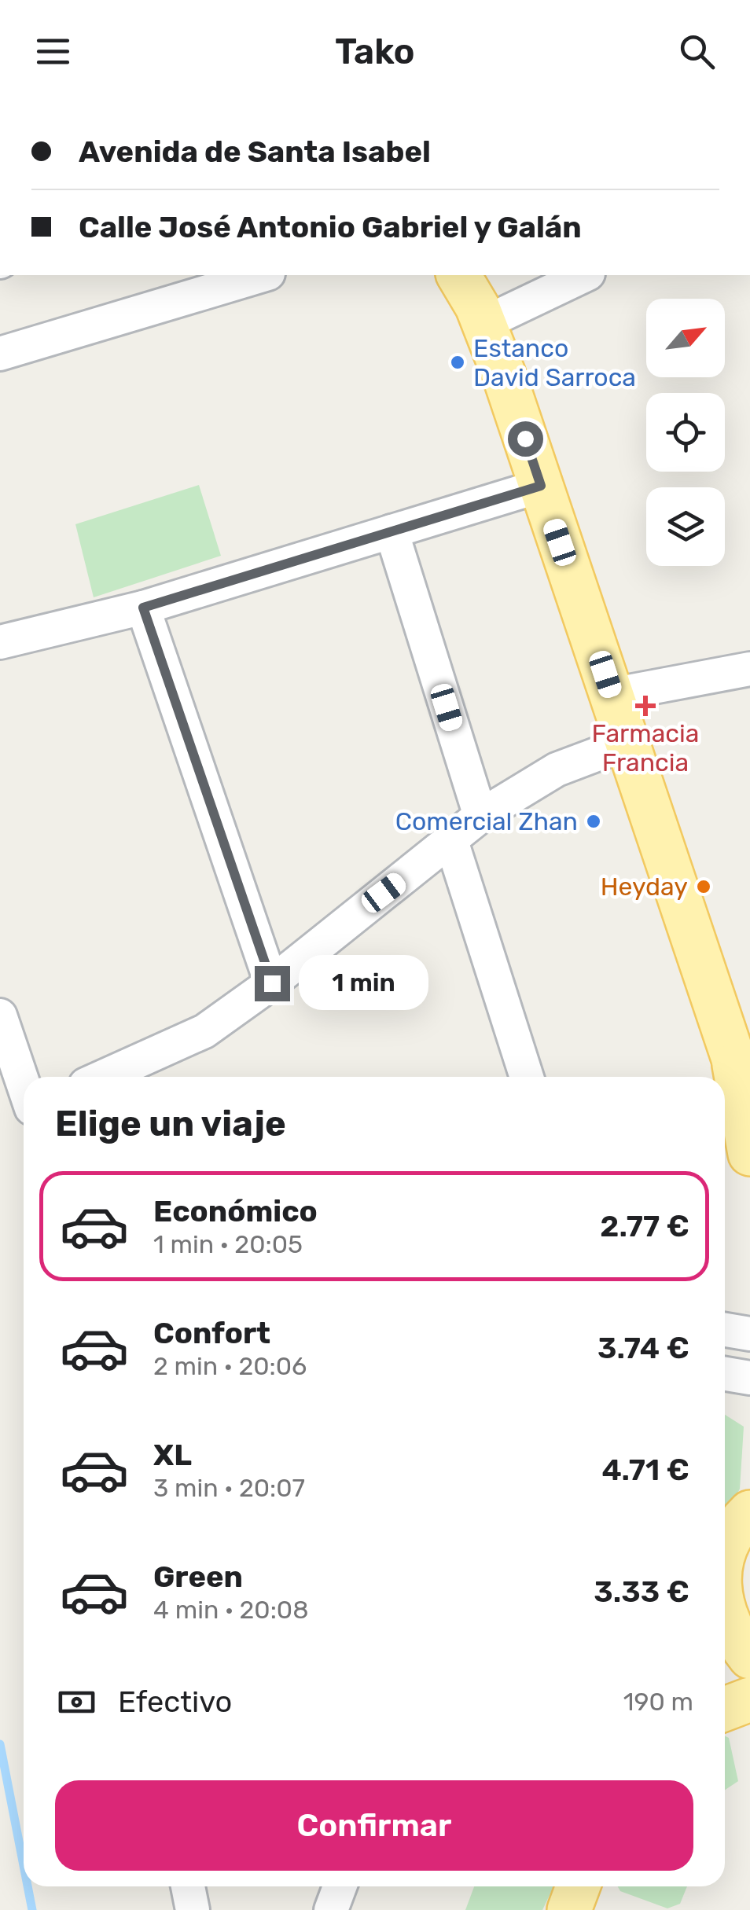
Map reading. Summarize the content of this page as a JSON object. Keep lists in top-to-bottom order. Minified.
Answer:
{"places":{"other":["Estanco David Sarroca","Comercial Zhan","Heyday"],"health":["Farmacia Francia"]},"north":"top right","page":{"header":"Tako","banner":["Avenida de Santa Isabel","Calle José Antonio Gabriel y Galán"],"bubble":"1 min","heading":"Elige un viaje","list":[{"name":"Económico","note":"1 min · 20:05","value":"2.77 €"},{"name":"Confort","note":"2 min · 20:06","value":"3.74 €"},{"name":"XL","note":"3 min · 20:07","value":"4.71 €"},{"name":"Green","note":"4 min · 20:08","value":"3.33 €"}],"pay":["Efectivo","190 m"],"buttons":"Confirmar"}}
